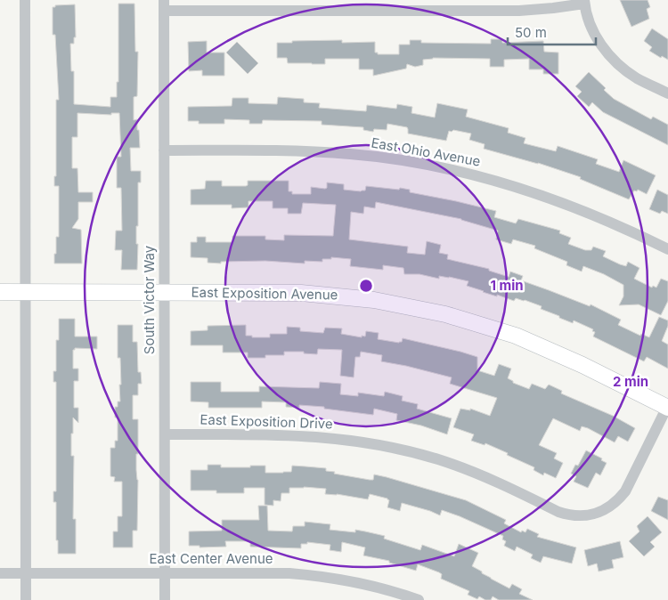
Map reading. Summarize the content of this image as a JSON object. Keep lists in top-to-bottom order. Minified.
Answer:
{"streets":{"street":["East Ohio Avenue","East Exposition Avenue","South Victor Way","East Exposition Drive","East Center Avenue"]},"crossings":[["East Ohio Avenue","South Victor Way"],["East Exposition Avenue","South Victor Way"],["East Exposition Avenue","East Exposition Drive"],["South Victor Way","East Exposition Drive"],["South Victor Way","East Center Avenue"]],"scale_bar":"50 m","rings":["1 min","2 min"]}
